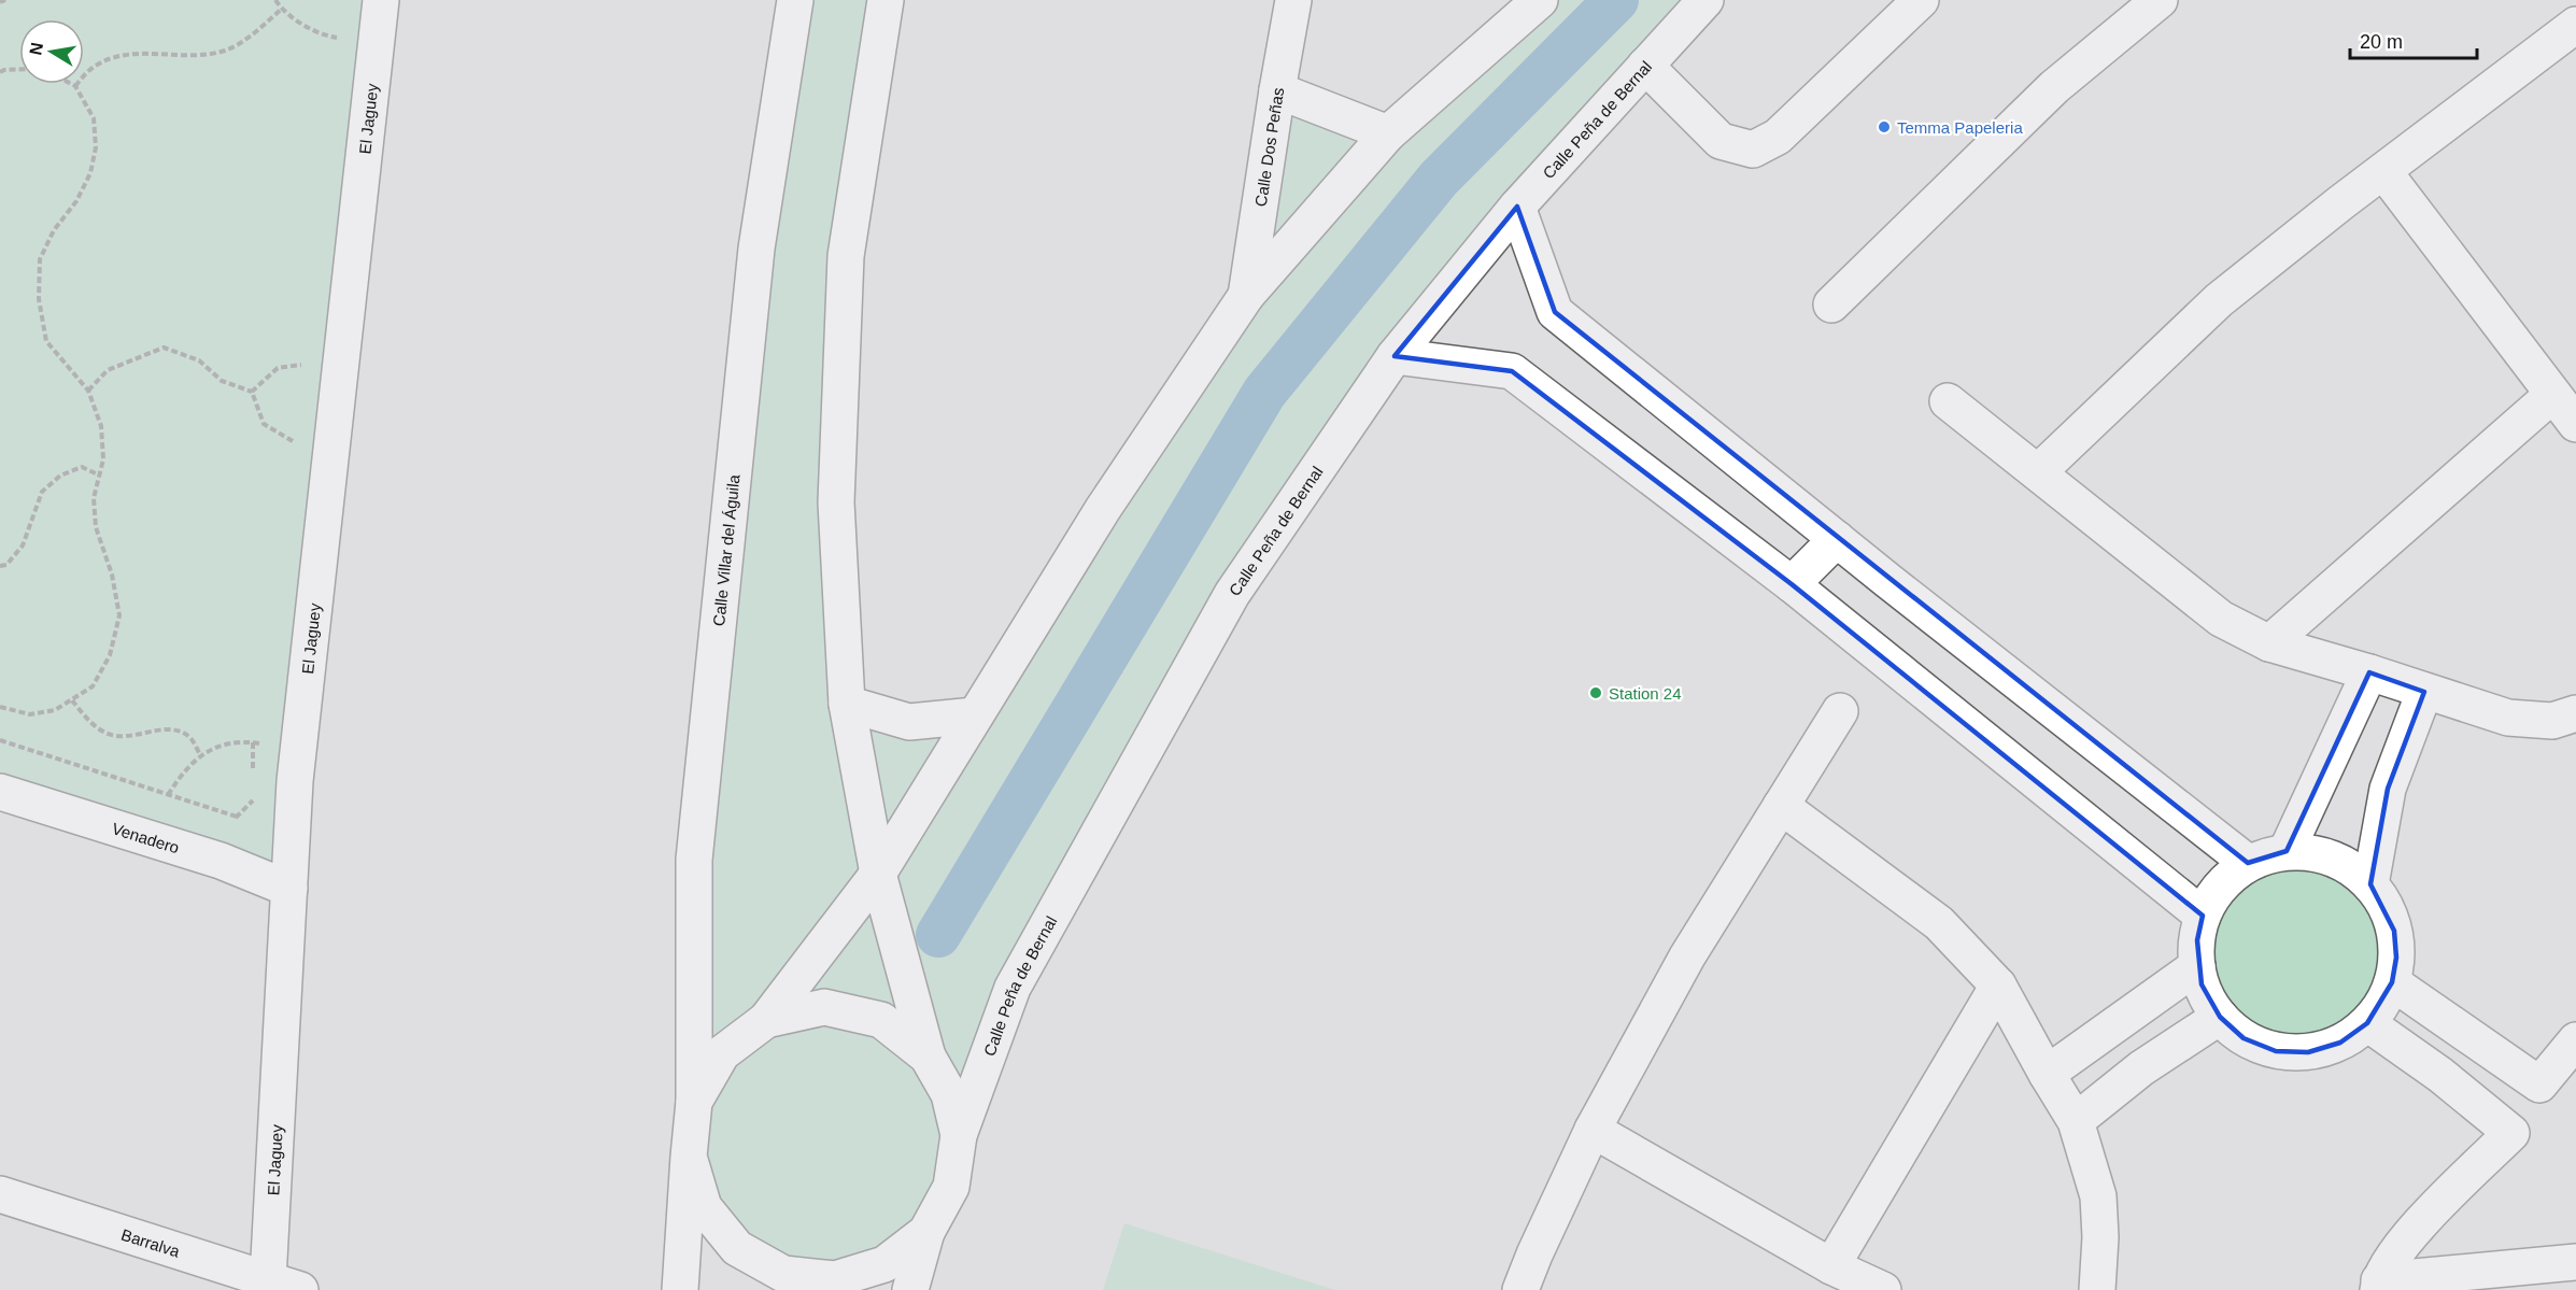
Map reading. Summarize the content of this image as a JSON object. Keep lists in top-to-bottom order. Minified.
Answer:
{"streets":{"street":["El Jaguey","Calle Peña de Bernal","Calle Dos Peñas","Calle Villar del Águila","Venadero","Barralva"]},"crossings":[["El Jaguey","Venadero"],["El Jaguey","Barralva"]],"places":["Temma Papeleria","Station 24"],"scale_bar":"20 m","north":"left"}
